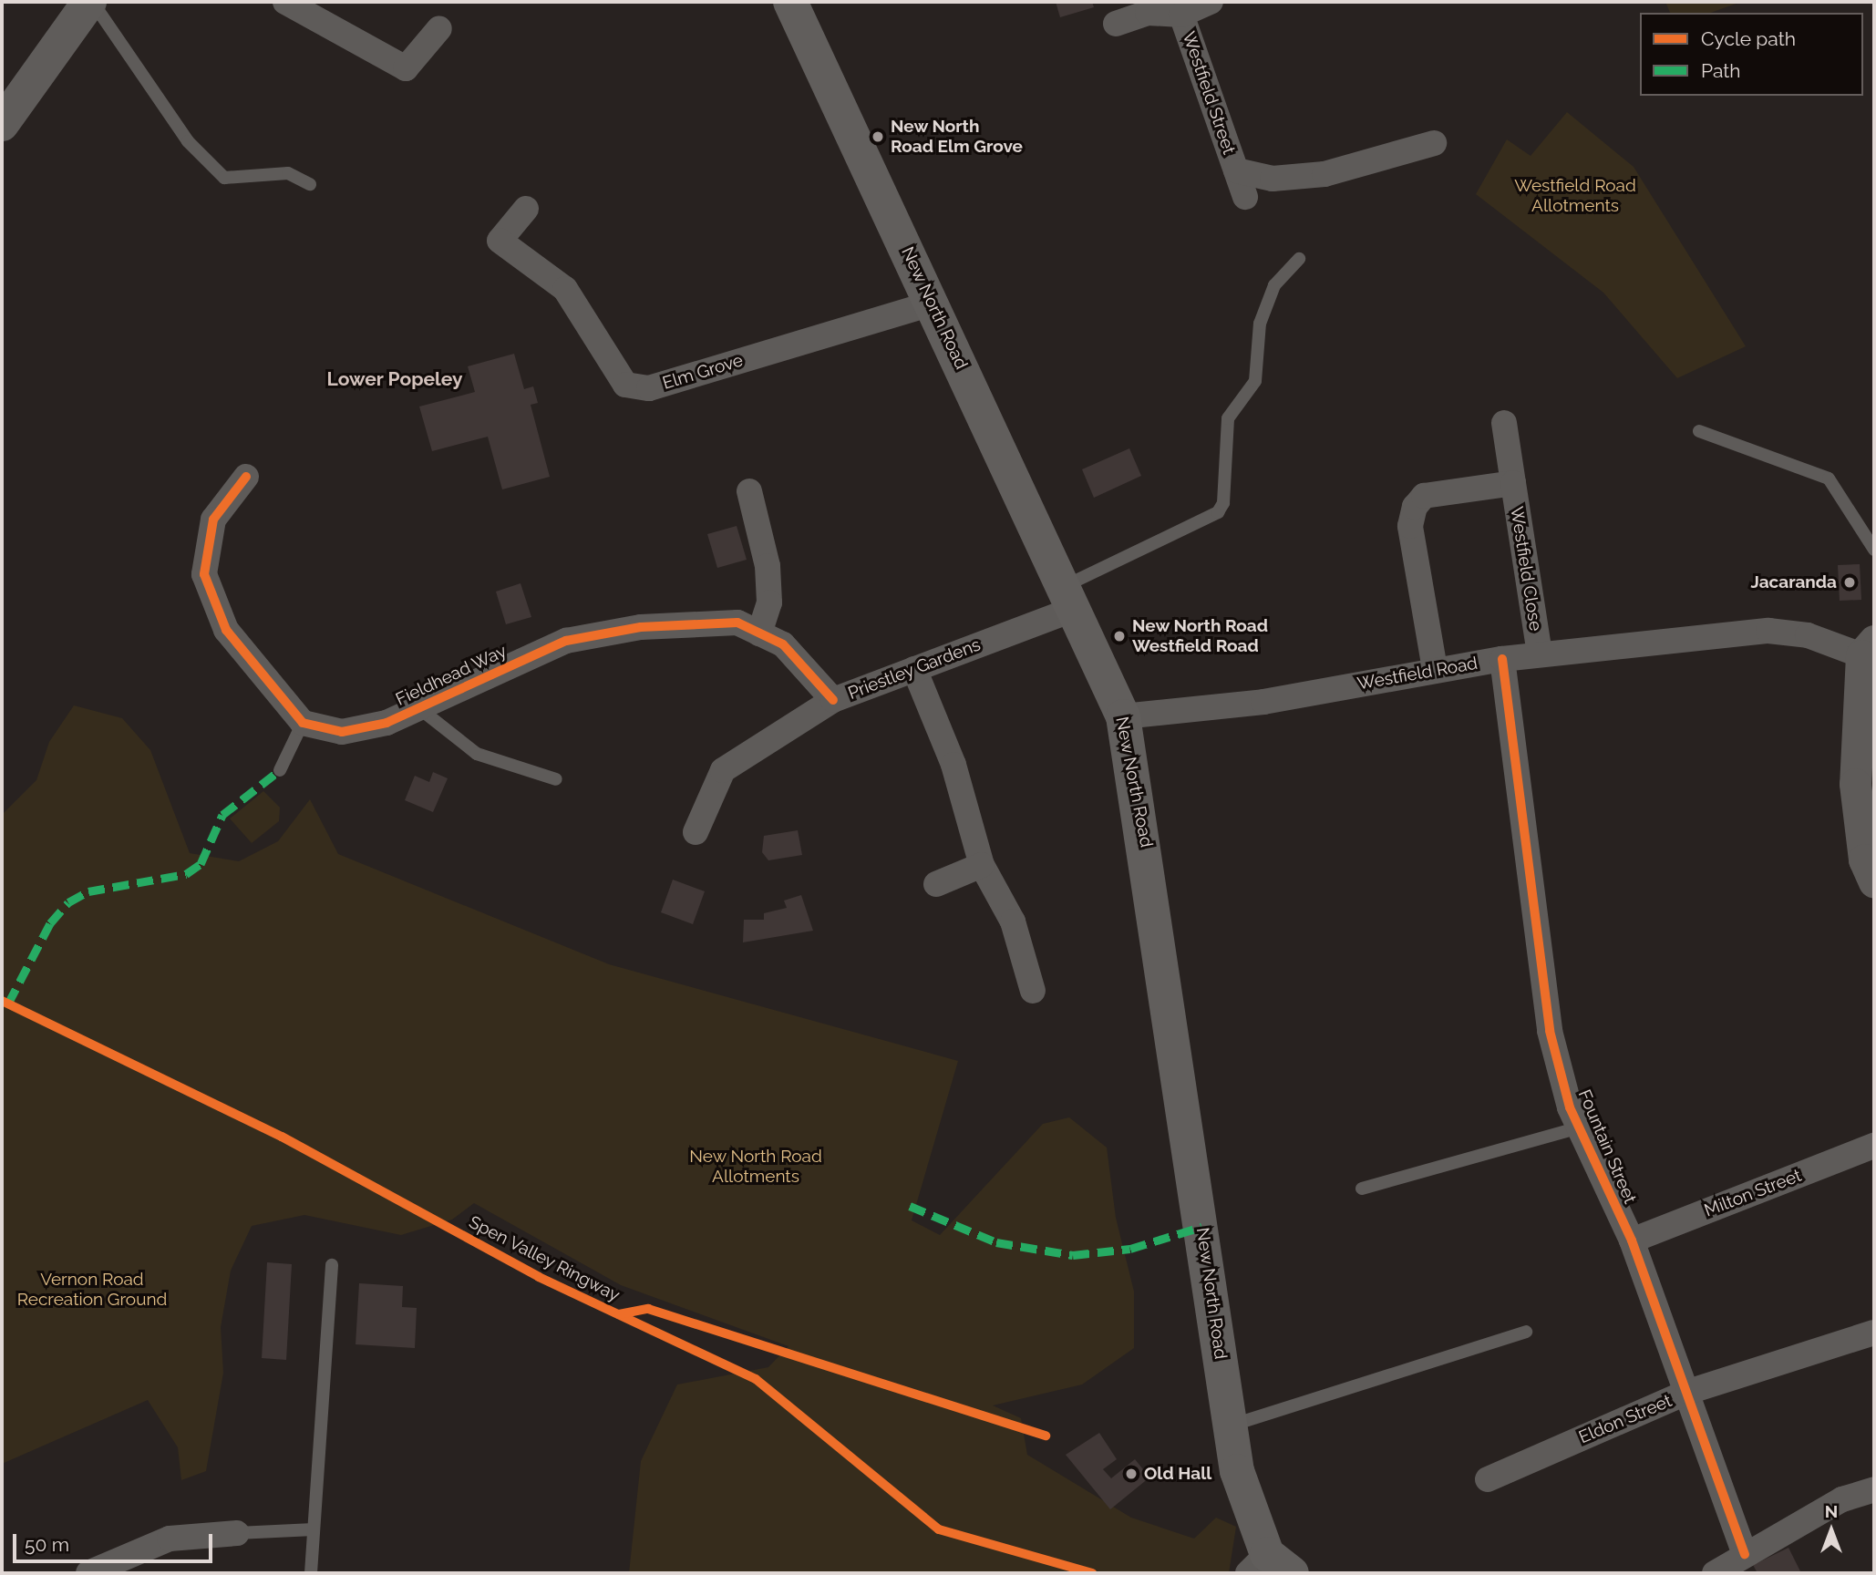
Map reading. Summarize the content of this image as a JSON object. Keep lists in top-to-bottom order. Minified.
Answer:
{"streets":{"main road":["New North Road"],"street":["Westfield Street","Elm Grove","Westfield Close","Priestley Gardens","Westfield Road","Fieldhead Way","Fountain Street","Milton Street","Eldon Street"],"cycle path":["Spen Valley Ringway"]},"crossings":[["New North Road","Elm Grove"],["New North Road","Priestley Gardens"],["New North Road","Westfield Road"],["Westfield Close","Westfield Road"],["Priestley Gardens","Fieldhead Way"],["Westfield Road","Fountain Street"],["Fountain Street","Milton Street"],["Fountain Street","Eldon Street"]],"districts":["Lower Popeley"],"parks":["Westfield Road Allotments","New North Road Allotments","Vernon Road Recreation Ground"],"places":["New North Road Elm Grove","Jacaranda","New North Road Westfield Road","Old Hall"],"legend":["Cycle path","Path"],"scale_bar":"50 m","north":"top"}
